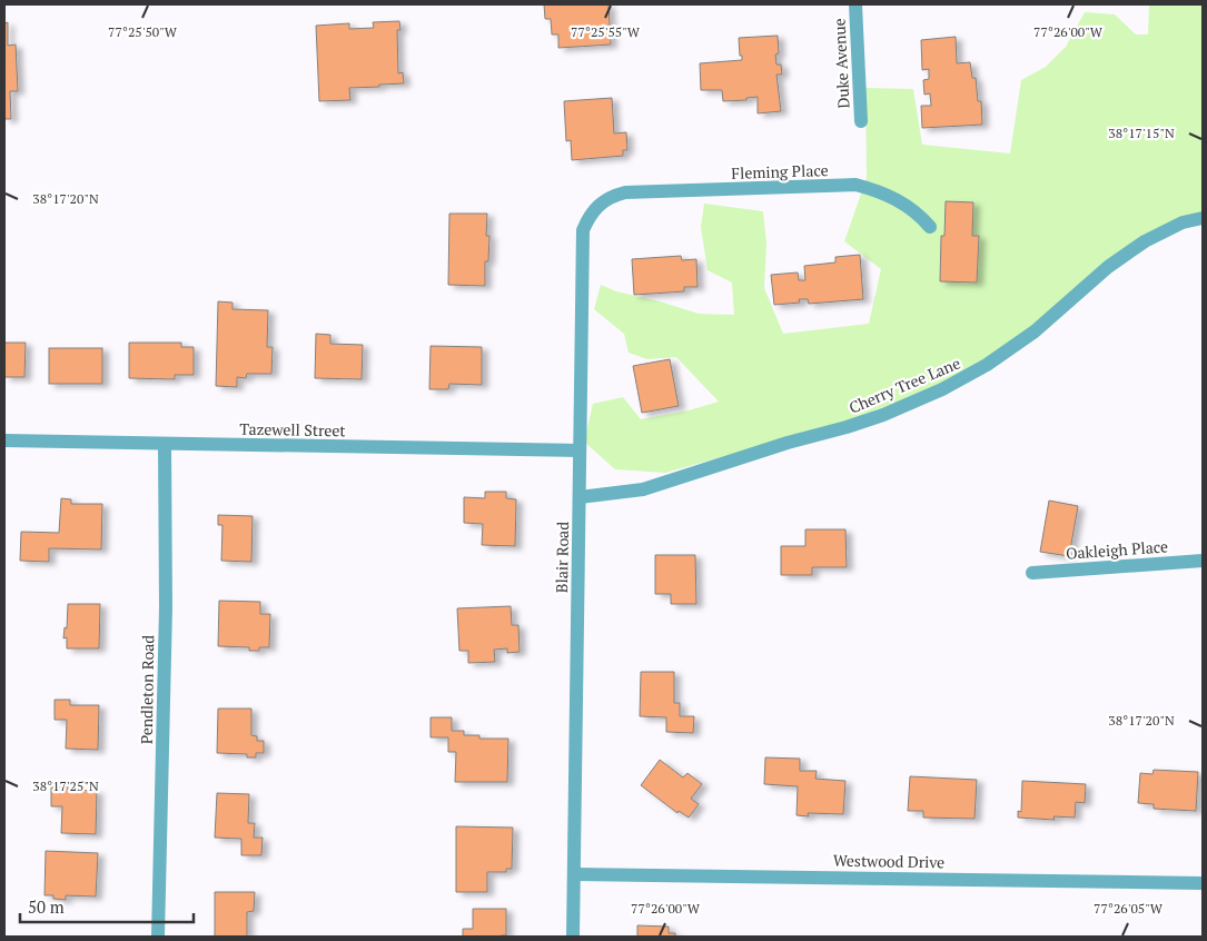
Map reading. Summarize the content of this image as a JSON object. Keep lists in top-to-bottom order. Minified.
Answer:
{"streets":{"street":["Duke Avenue","Fleming Place","Cherry Tree Lane","Tazewell Street","Oakleigh Place","Blair Road","Pendleton Road","Westwood Drive"]},"crossings":[["Fleming Place","Blair Road"],["Cherry Tree Lane","Blair Road"],["Tazewell Street","Blair Road"],["Tazewell Street","Pendleton Road"],["Blair Road","Westwood Drive"]],"scale_bar":"50 m","coordinates":["77°25'50\"W","77°25'55\"W","77°26'00\"W","38°17'15\"N","38°17'20\"N","38°17'25\"N","77°26'05\"W"]}
